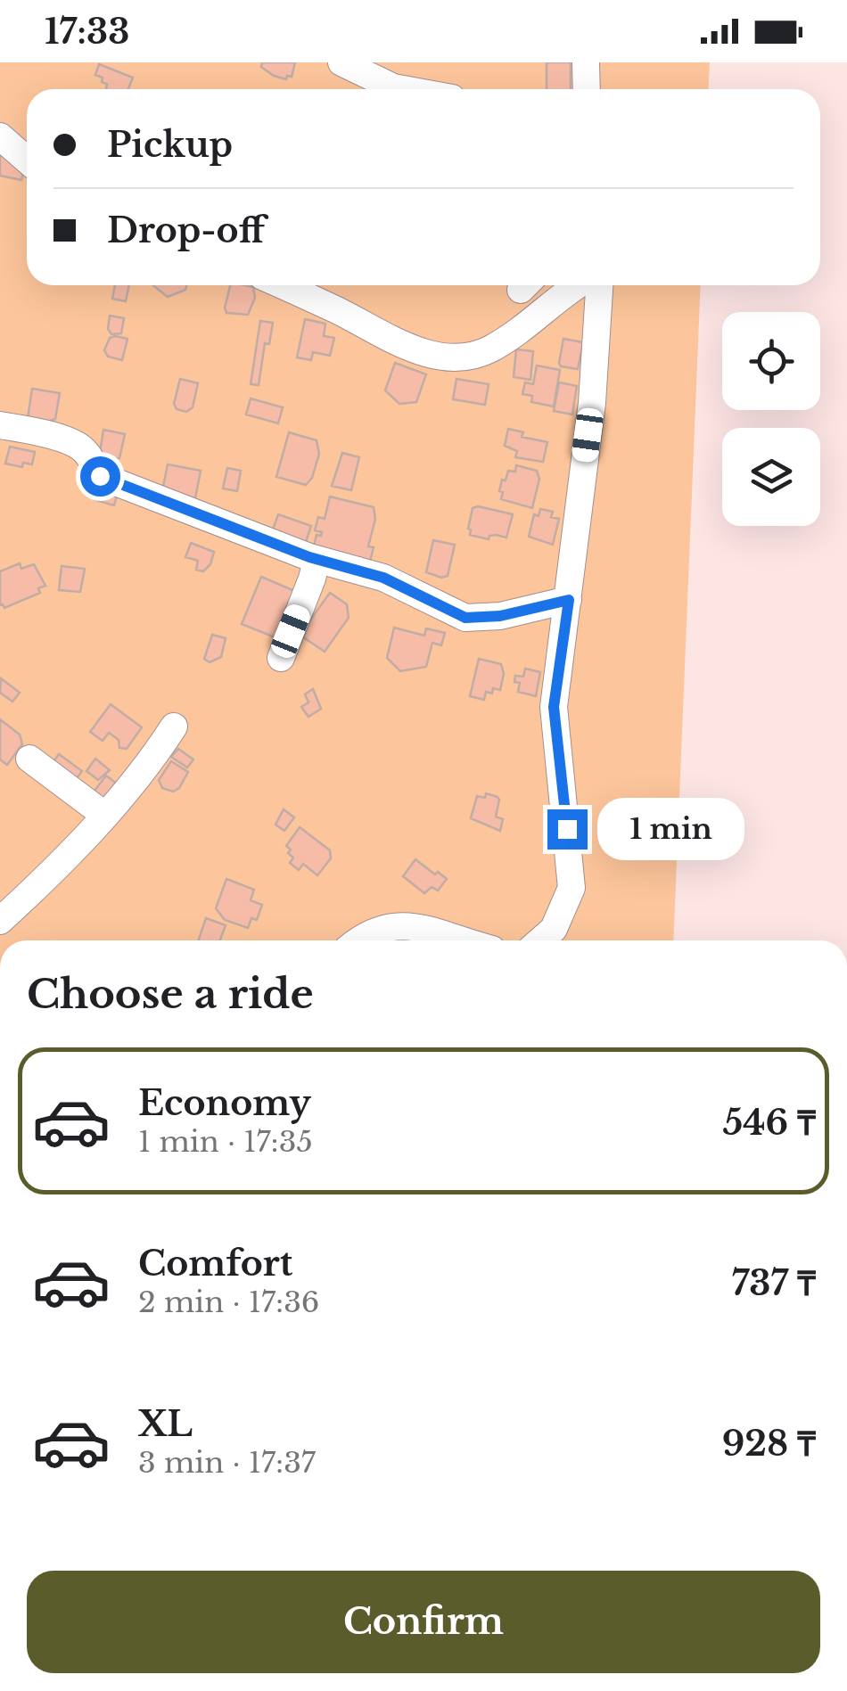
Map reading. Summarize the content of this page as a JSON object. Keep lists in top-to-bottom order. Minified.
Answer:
{"page":{"status":"17:33","banner":["Pickup","Drop-off"],"bubble":"1 min","heading":"Choose a ride","list":[{"name":"Economy","note":"1 min · 17:35","value":"546 ₸"},{"name":"Comfort","note":"2 min · 17:36","value":"737 ₸"},{"name":"XL","note":"3 min · 17:37","value":"928 ₸"}],"buttons":"Confirm"}}
